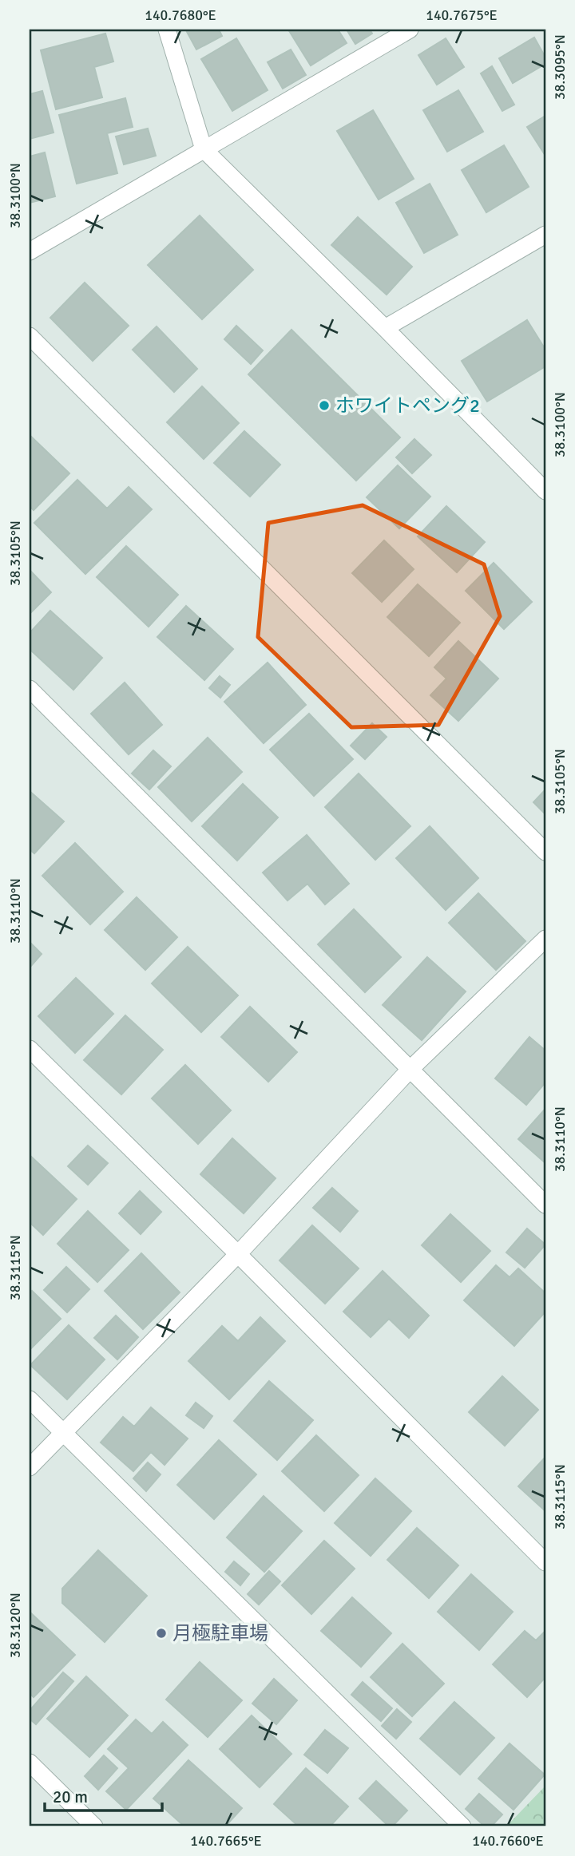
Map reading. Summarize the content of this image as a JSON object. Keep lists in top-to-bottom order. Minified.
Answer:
{"places":["ホワイトペング2","月極駐車場"],"scale_bar":"20 m","coordinates":["140.7680°E","140.7675°E","38.3095°N","38.3100°N","38.3105°N","38.3110°N","38.3115°N","38.3120°N","140.7665°E","140.7660°E"]}
